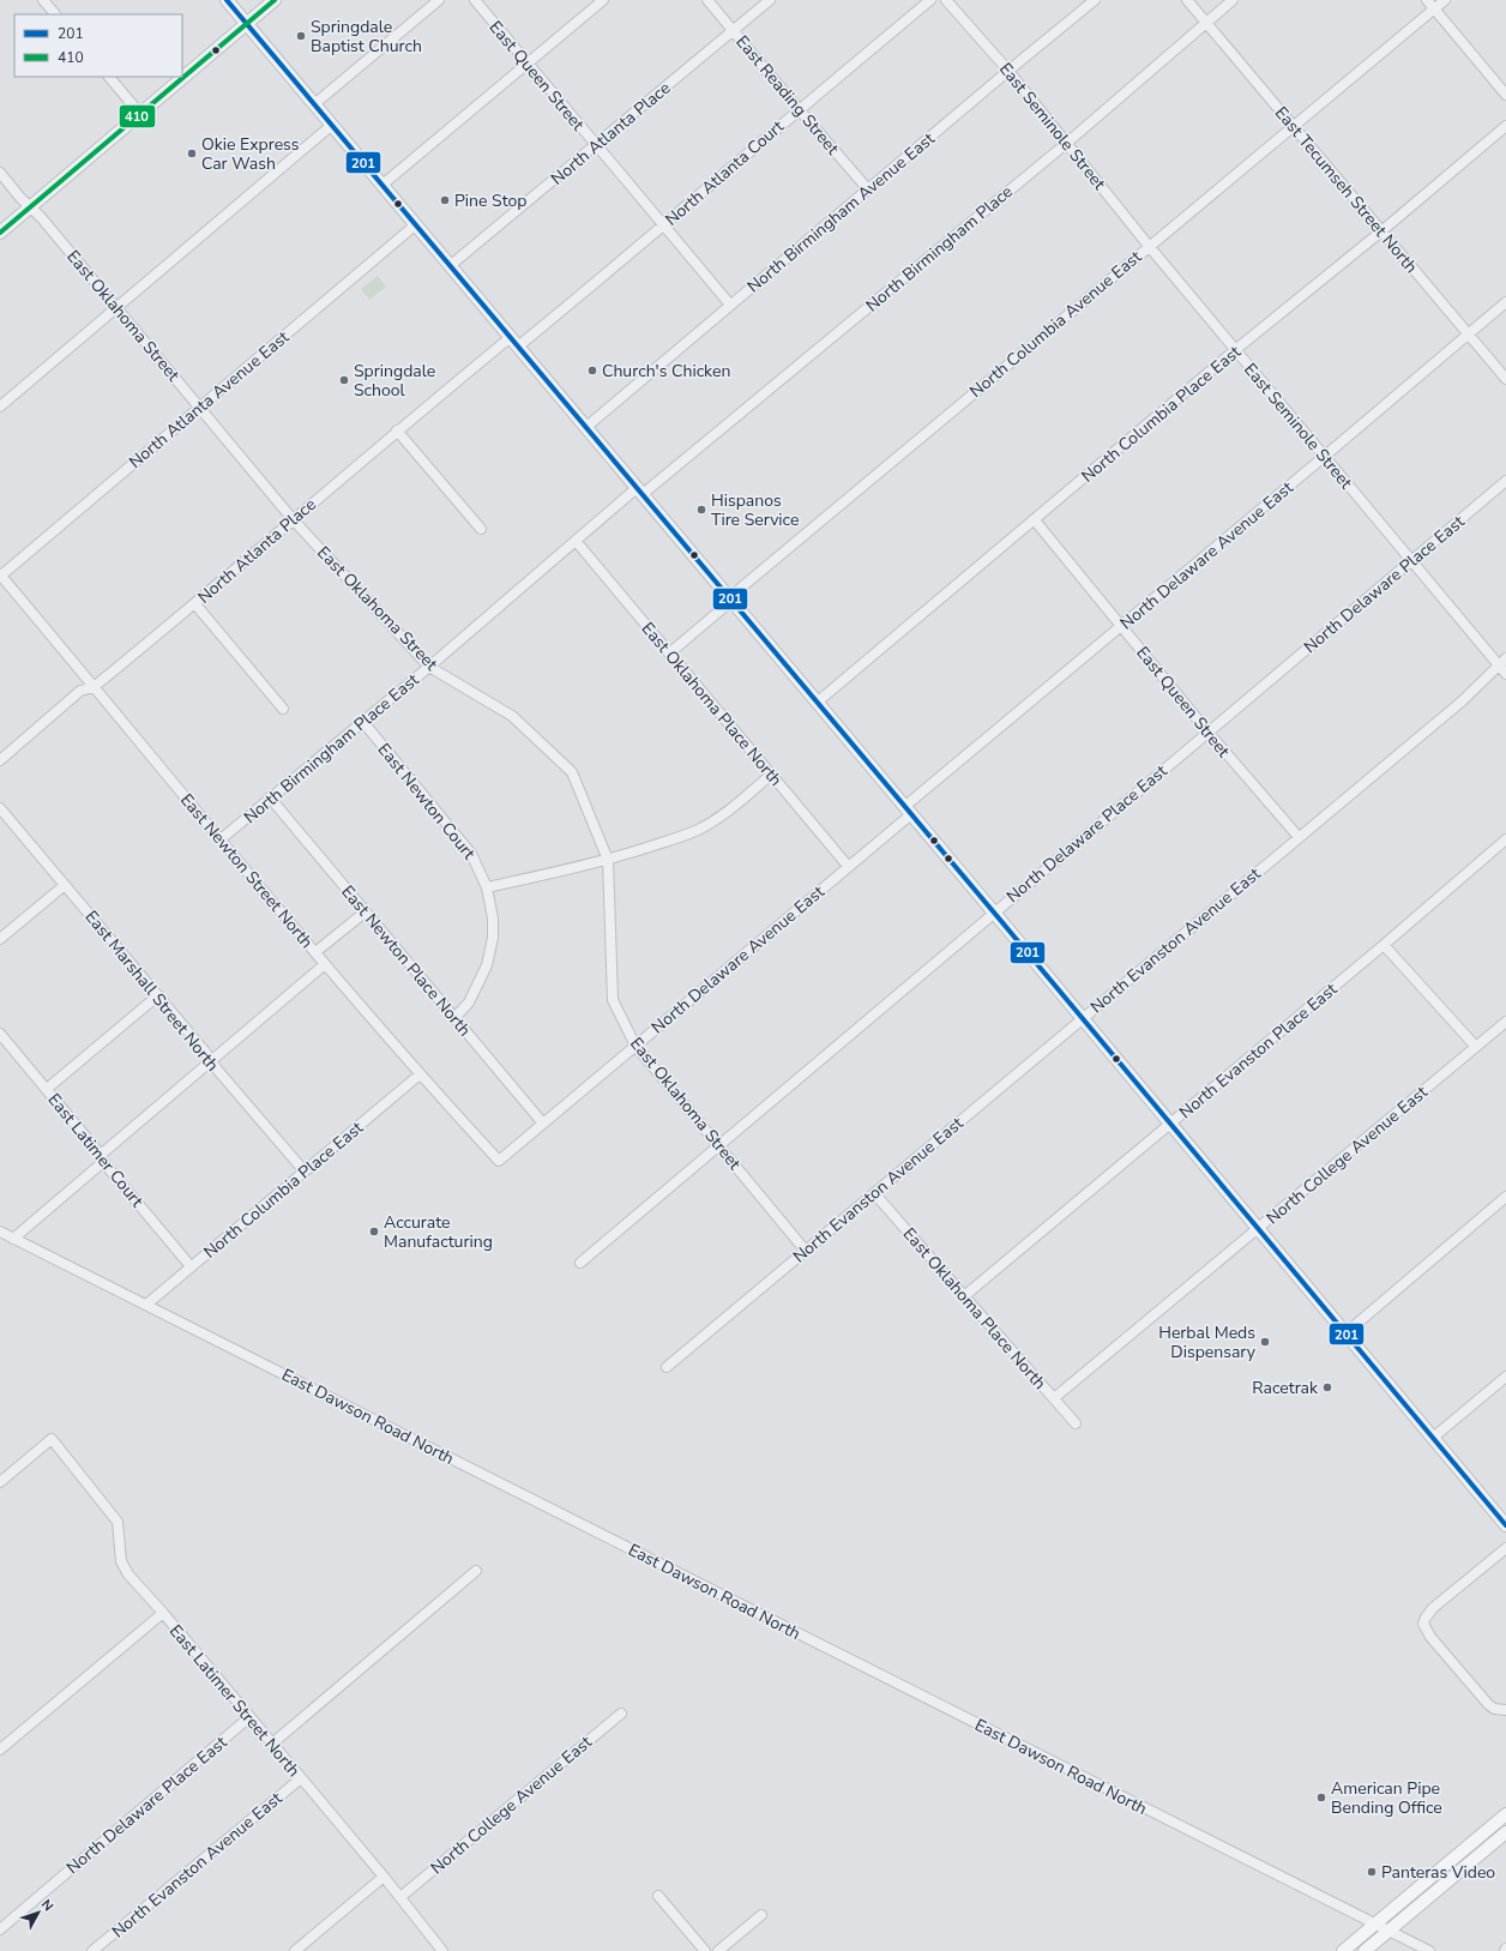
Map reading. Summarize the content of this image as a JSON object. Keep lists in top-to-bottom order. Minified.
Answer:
{"streets":{"street":["East Queen Street","East Reading Street","East Seminole Street","North Atlanta Place","North Atlanta Court","East Tecumseh Street North","North Birmingham Avenue East","North Birmingham Place","East Oklahoma Street","North Columbia Avenue East","North Atlanta Avenue East","North Columbia Place East","North Delaware Avenue East","North Delaware Place East","East Oklahoma Place North","North Birmingham Place East","East Newton Court","East Newton Street North","North Evanston Avenue East","East Newton Place North","East Marshall Street North","North Evanston Place East","East Latimer Court","North College Avenue East","East Dawson Road North","East Latimer Street North"]},"crossings":[["East Queen Street","North Atlanta Place"],["East Queen Street","North Atlanta Court"],["East Queen Street","North Birmingham Avenue East"],["East Queen Street","North Columbia Place East"],["East Queen Street","North Delaware Avenue East"],["East Queen Street","North Delaware Place East"],["East Queen Street","North Evanston Avenue East"],["East Reading Street","North Atlanta Place"],["East Reading Street","North Atlanta Court"],["East Reading Street","North Birmingham Avenue East"],["East Seminole Street","North Birmingham Avenue East"],["East Seminole Street","North Birmingham Place"],["East Seminole Street","North Columbia Avenue East"],["East Seminole Street","North Columbia Place East"],["East Seminole Street","North Delaware Avenue East"],["East Seminole Street","North Delaware Place East"],["East Seminole Street","North Evanston Avenue East"],["North Atlanta Place","North Atlanta Court"],["North Atlanta Place","East Oklahoma Street"],["North Atlanta Place","East Newton Street North"],["East Tecumseh Street North","North Birmingham Place"],["East Tecumseh Street North","North Columbia Avenue East"],["East Tecumseh Street North","North Columbia Place East"],["East Tecumseh Street North","North Delaware Avenue East"],["North Birmingham Place","North Birmingham Place East"],["East Oklahoma Street","North Atlanta Avenue East"],["East Oklahoma Street","North Delaware Avenue East"],["East Oklahoma Street","North Delaware Place East"],["East Oklahoma Street","North Birmingham Place East"],["East Oklahoma Street","North Evanston Avenue East"],["North Columbia Avenue East","East Oklahoma Place North"],["North Atlanta Avenue East","East Newton Street North"],["North Columbia Place East","East Newton Street North"],["North Columbia Place East","East Marshall Street North"],["North Columbia Place East","East Latimer Court"],["North Columbia Place East","East Dawson Road North"],["North Delaware Avenue East","East Oklahoma Place North"],["North Delaware Avenue East","East Newton Street North"],["North Delaware Avenue East","East Newton Place North"],["North Delaware Place East","East Latimer Street North"],["East Oklahoma Place North","North Birmingham Place East"],["East Oklahoma Place North","North Evanston Avenue East"],["East Oklahoma Place North","North Evanston Place East"],["East Oklahoma Place North","North College Avenue East"],["North Birmingham Place East","East Newton Court"],["North Birmingham Place East","East Newton Street North"],["North Birmingham Place East","East Newton Place North"],["East Newton Court","East Newton Place North"],["North Evanston Avenue East","East Latimer Street North"],["North College Avenue East","East Latimer Street North"]],"places":["Springdale Baptist Church","Okie Express Car Wash","Pine Stop","Church's Chicken","Springdale School","Hispanos Tire Service","Accurate Manufacturing","Herbal Meds Dispensary","Racetrak","American Pipe Bending Office","Panteras Video"],"lines":["transit line 201","transit line 410"],"legend":["201","410"],"north":"top right"}
